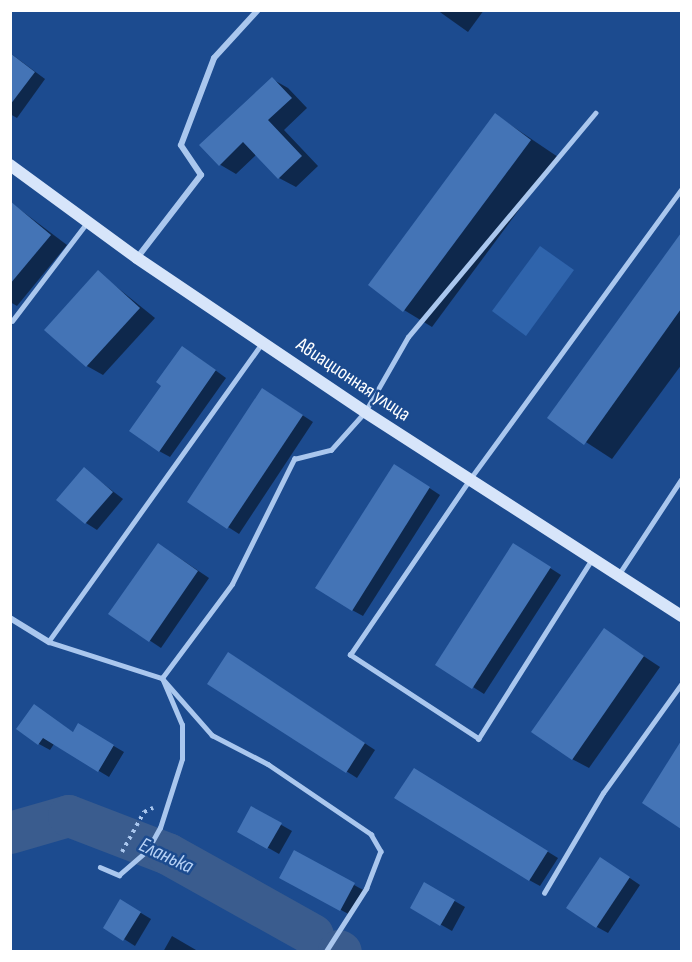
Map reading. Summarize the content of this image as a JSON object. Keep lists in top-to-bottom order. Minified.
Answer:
{"streets":{"street":["Авиационная улица"]},"water":["Еланька"]}
